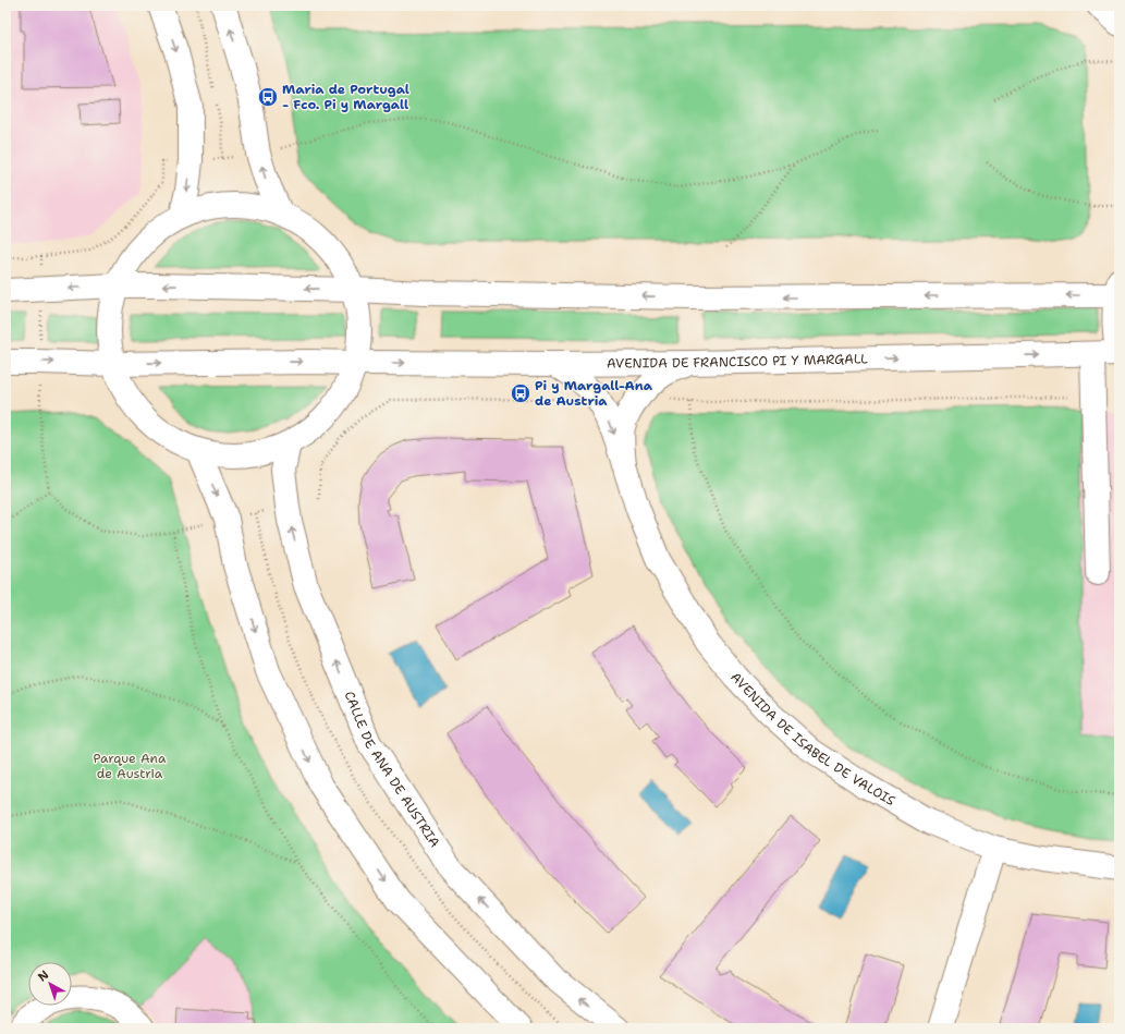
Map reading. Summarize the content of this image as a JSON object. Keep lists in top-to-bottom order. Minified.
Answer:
{"streets":{"street":["AVENIDA DE FRANCISCO PI Y MARGALL","AVENIDA DE ISABEL DE VALOIS","CALLE DE ANA DE AUSTRIA"]},"crossings":[["AVENIDA DE FRANCISCO PI Y MARGALL","AVENIDA DE ISABEL DE VALOIS"]],"parks":["Parque Ana de Austria"],"places":{"bus stop":["Maria de Portugal - Fco. Pi y Margall","Pi y Margall-Ana de Austria"]},"north":"top left"}
